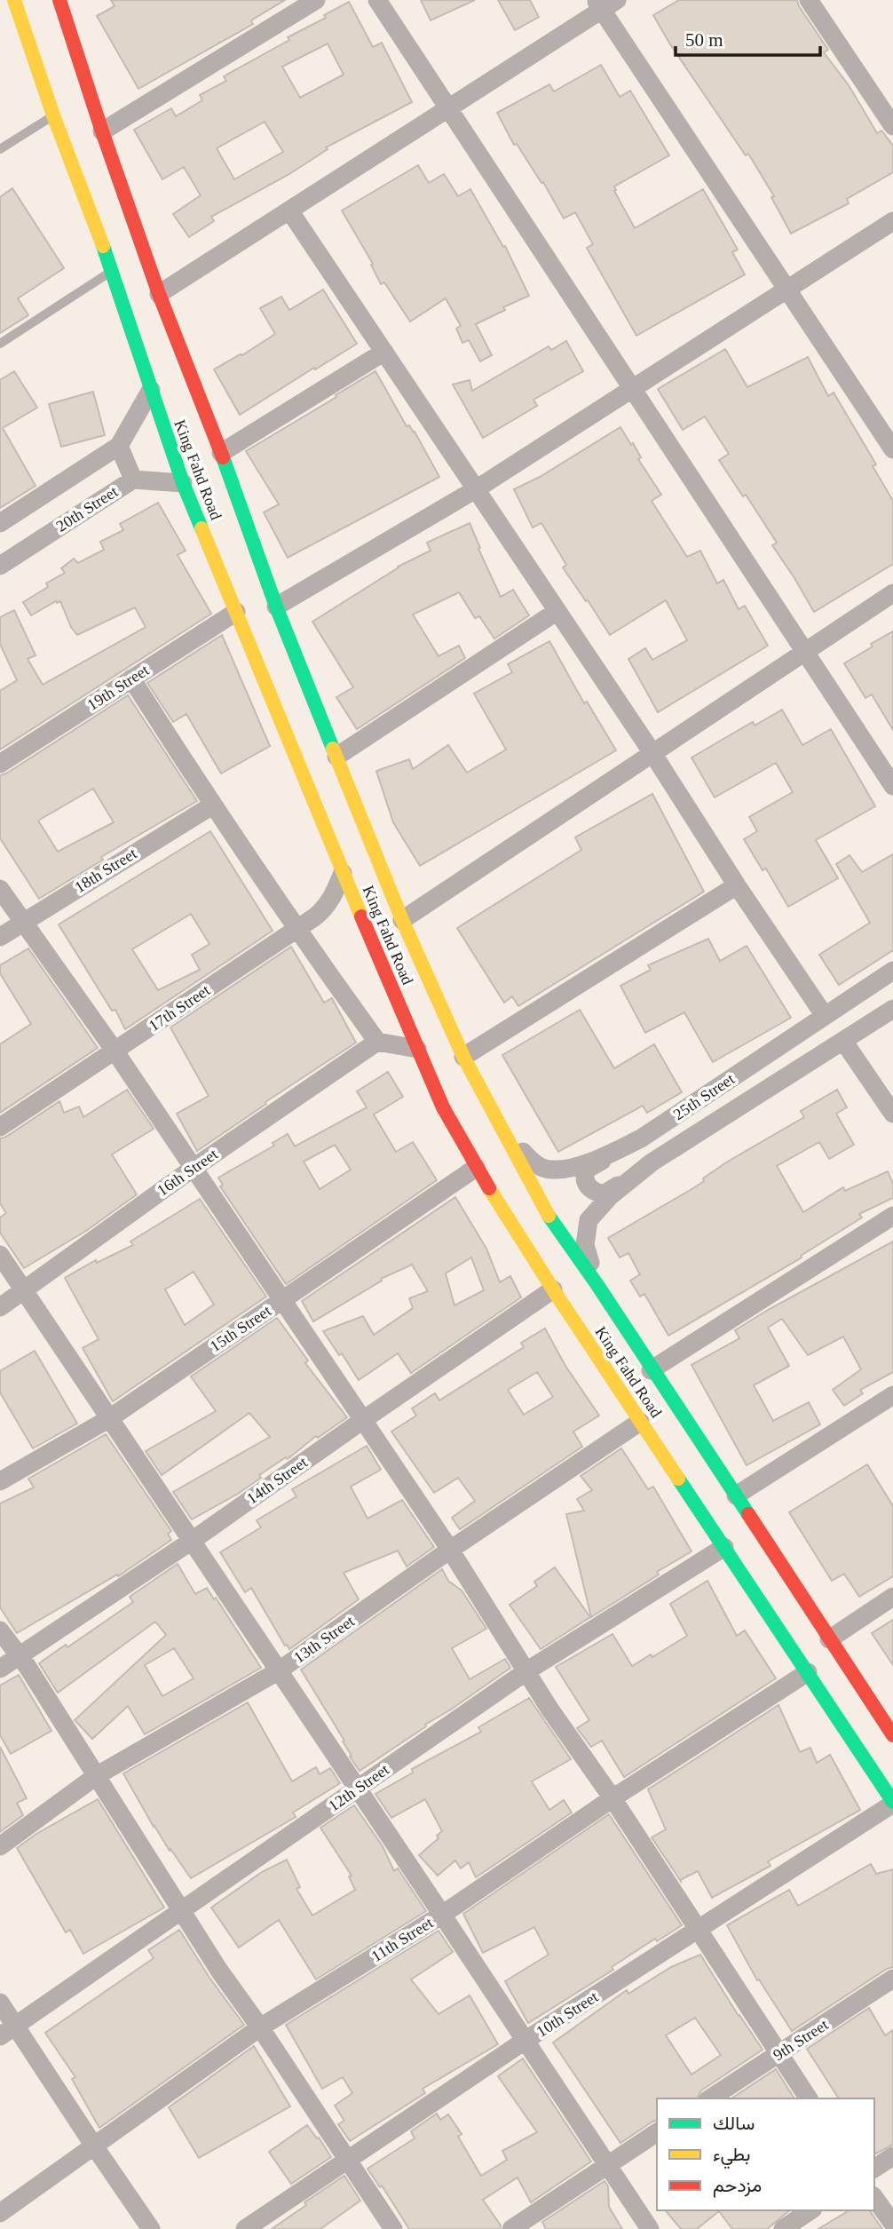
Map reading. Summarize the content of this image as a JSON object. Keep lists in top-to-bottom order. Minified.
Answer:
{"streets":{"highway":["King Fahd Road"],"street":["20th Street","19th Street","18th Street","17th Street","25th Street","16th Street","15th Street","14th Street","13th Street","12th Street","11th Street","10th Street","9th Street"]},"crossings":[["King Fahd Road","20th Street"],["King Fahd Road","19th Street"],["King Fahd Road","17th Street"],["King Fahd Road","25th Street"],["King Fahd Road","15th Street"],["King Fahd Road","14th Street"],["King Fahd Road","13th Street"],["King Fahd Road","12th Street"],["King Fahd Road","11th Street"],["King Fahd Road","10th Street"]],"legend":["سالك","بطيء","مزدحم"],"scale_bar":"50 m"}
